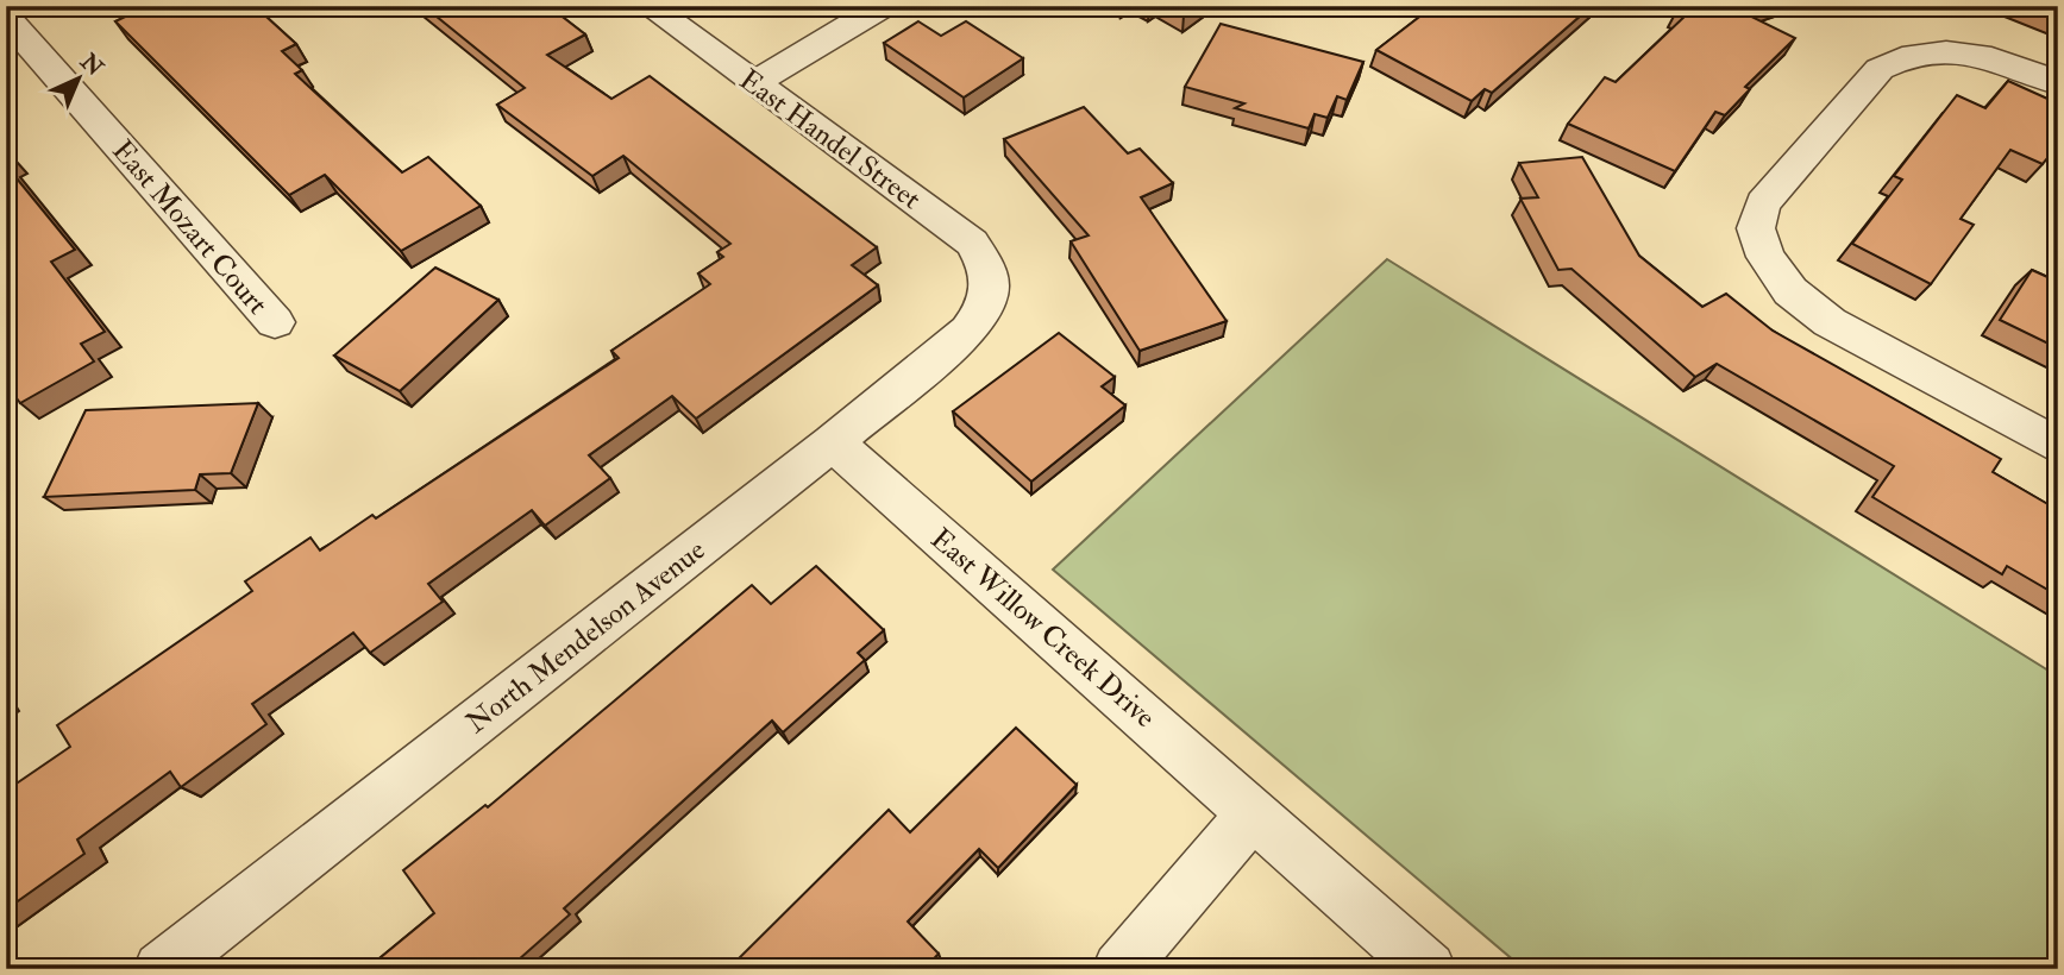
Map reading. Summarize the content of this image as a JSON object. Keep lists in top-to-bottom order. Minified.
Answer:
{"streets":{"street":["East Handel Street","East Mozart Court","East Willow Creek Drive","North Mendelson Avenue"]},"crossings":[["East Handel Street","North Mendelson Avenue"],["East Willow Creek Drive","North Mendelson Avenue"]],"north":"top right"}
